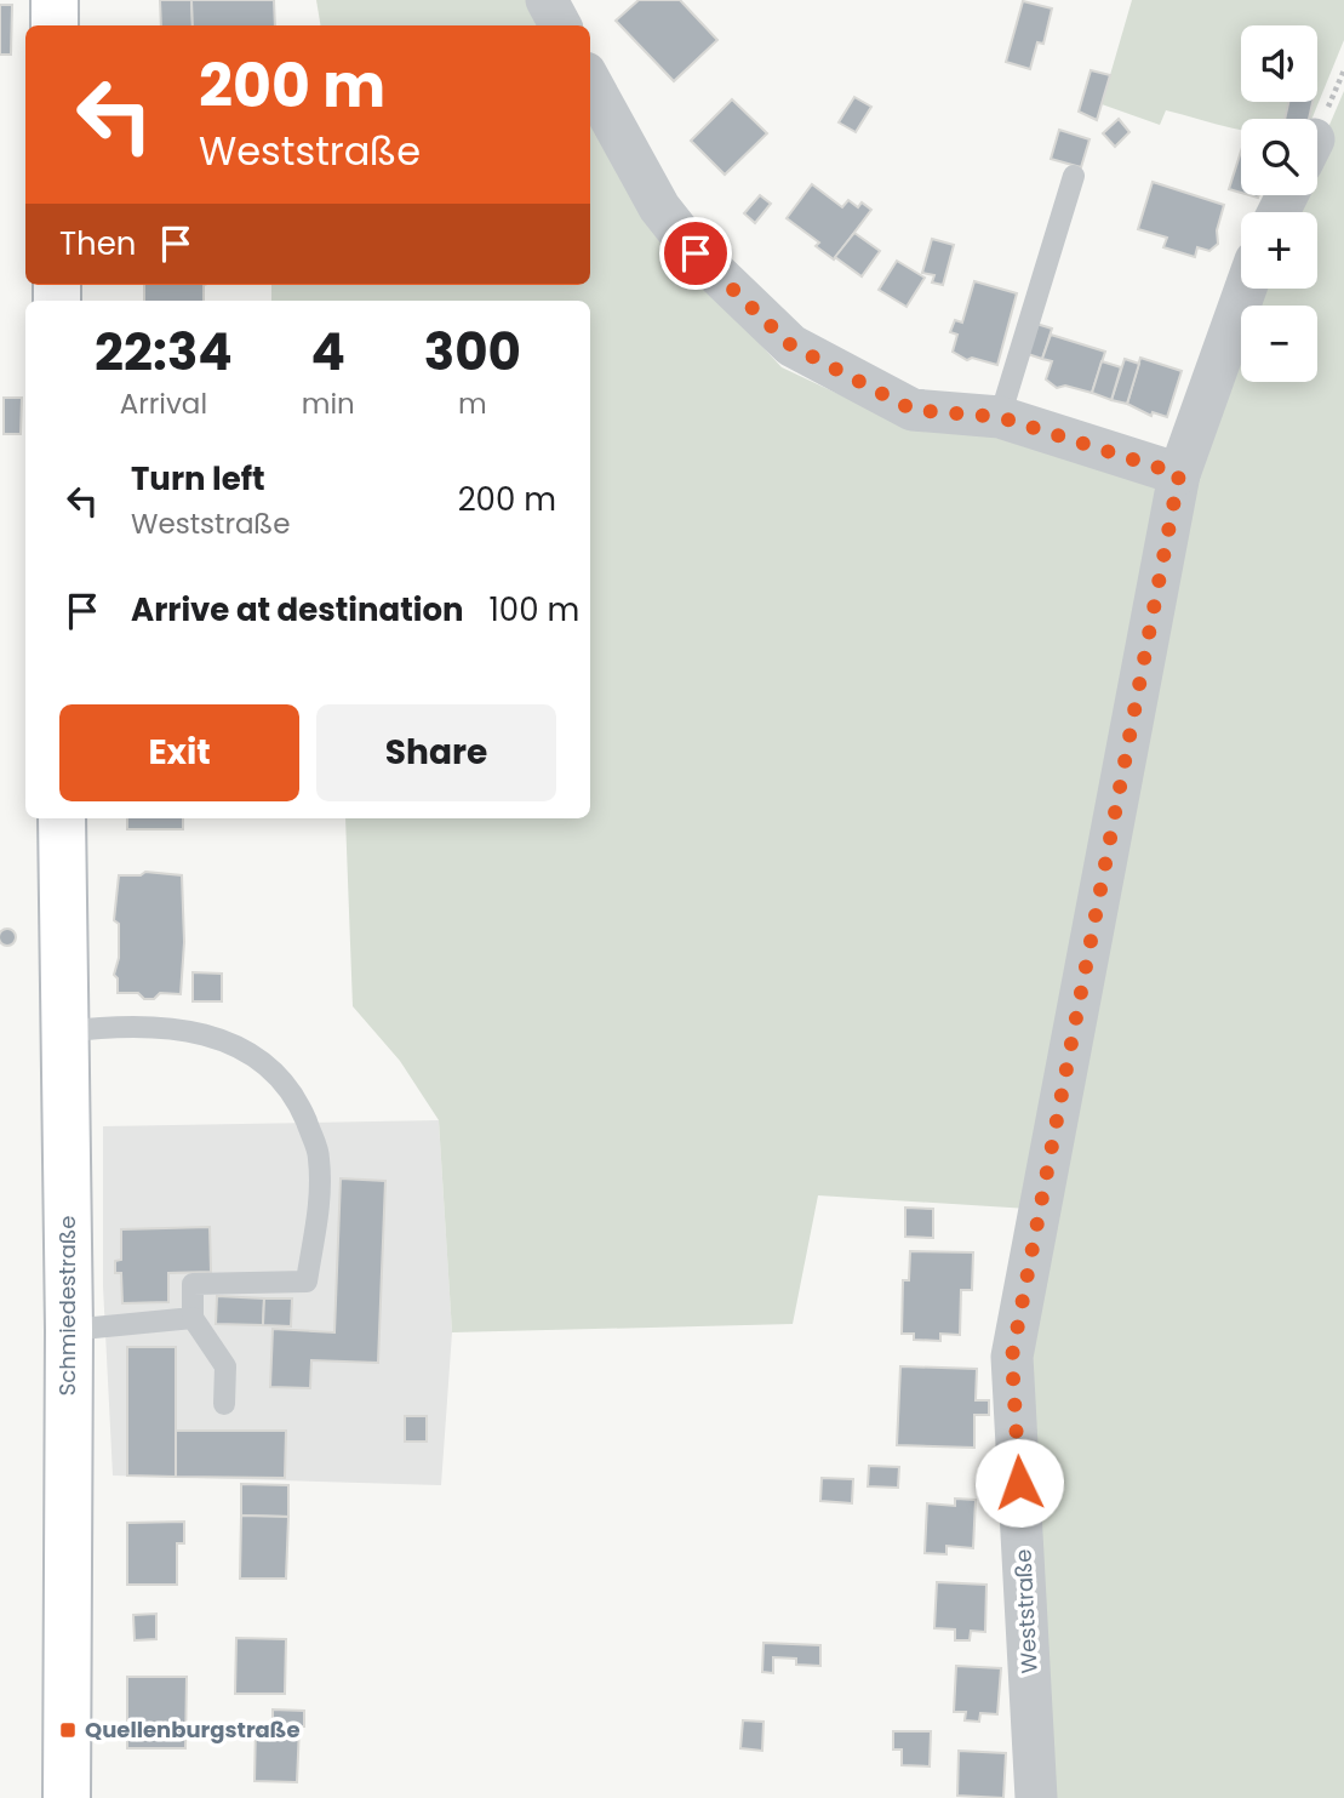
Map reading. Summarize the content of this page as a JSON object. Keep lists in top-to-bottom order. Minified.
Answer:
{"streets":{"main road":["Schmiedestraße"],"street":["Weststraße"]},"places":{"transit":["Quellenburgstraße"]},"page":{"map_buttons":["+","−"],"turn":["200 m","Weststraße"],"then":"Then","eta":["22:34","Arrival","4","min","300","m"],"list":[{"name":"Turn left","note":"Weststraße","value":"200 m"},{"name":"Arrive at destination","value":"100 m"}],"buttons":["Exit","Share"]}}
